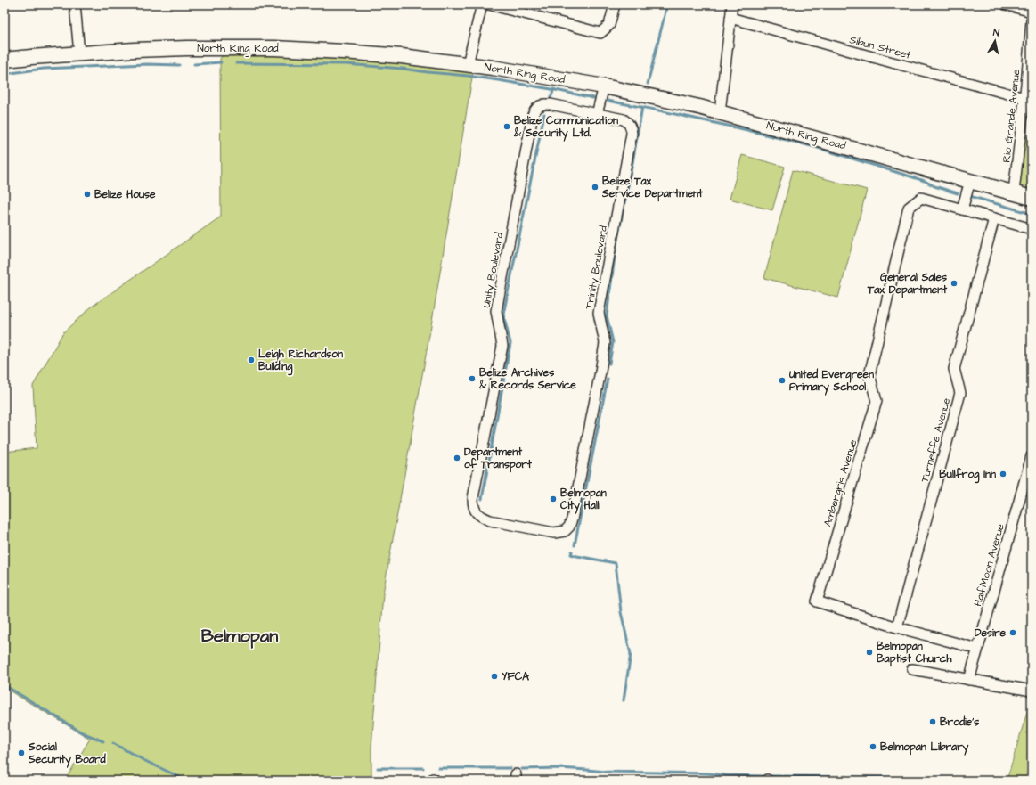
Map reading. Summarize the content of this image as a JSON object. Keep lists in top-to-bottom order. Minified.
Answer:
{"streets":{"main road":["North Ring Road"],"street":["Sibun Street","Rio Grande Avenue","Trinity Boulevard","Unity Boulevard","Turneffe Avenue","Ambergris Avenue","HalfMoon Avenue"]},"crossings":[["Sibun Street","Rio Grande Avenue"],["North Ring Road","Rio Grande Avenue"],["Trinity Boulevard","Unity Boulevard"],["Turneffe Avenue","Ambergris Avenue"],["Ambergris Avenue","HalfMoon Avenue"]],"districts":["Belmopan"],"places":["Belize Communication & Security Ltd.","Belize Tax Service Department","Belize House","General Sales Tax Department","Leigh Richardson Building","Belize Archives & Records Service","United Evergreen Primary School","Department of Transport","Bullfrog Inn","Belmopan City Hall","Desire","Belmopan Baptist Church","YFCA","Brodie's","Belmopan Library","Social Security Board"],"north":"top"}
